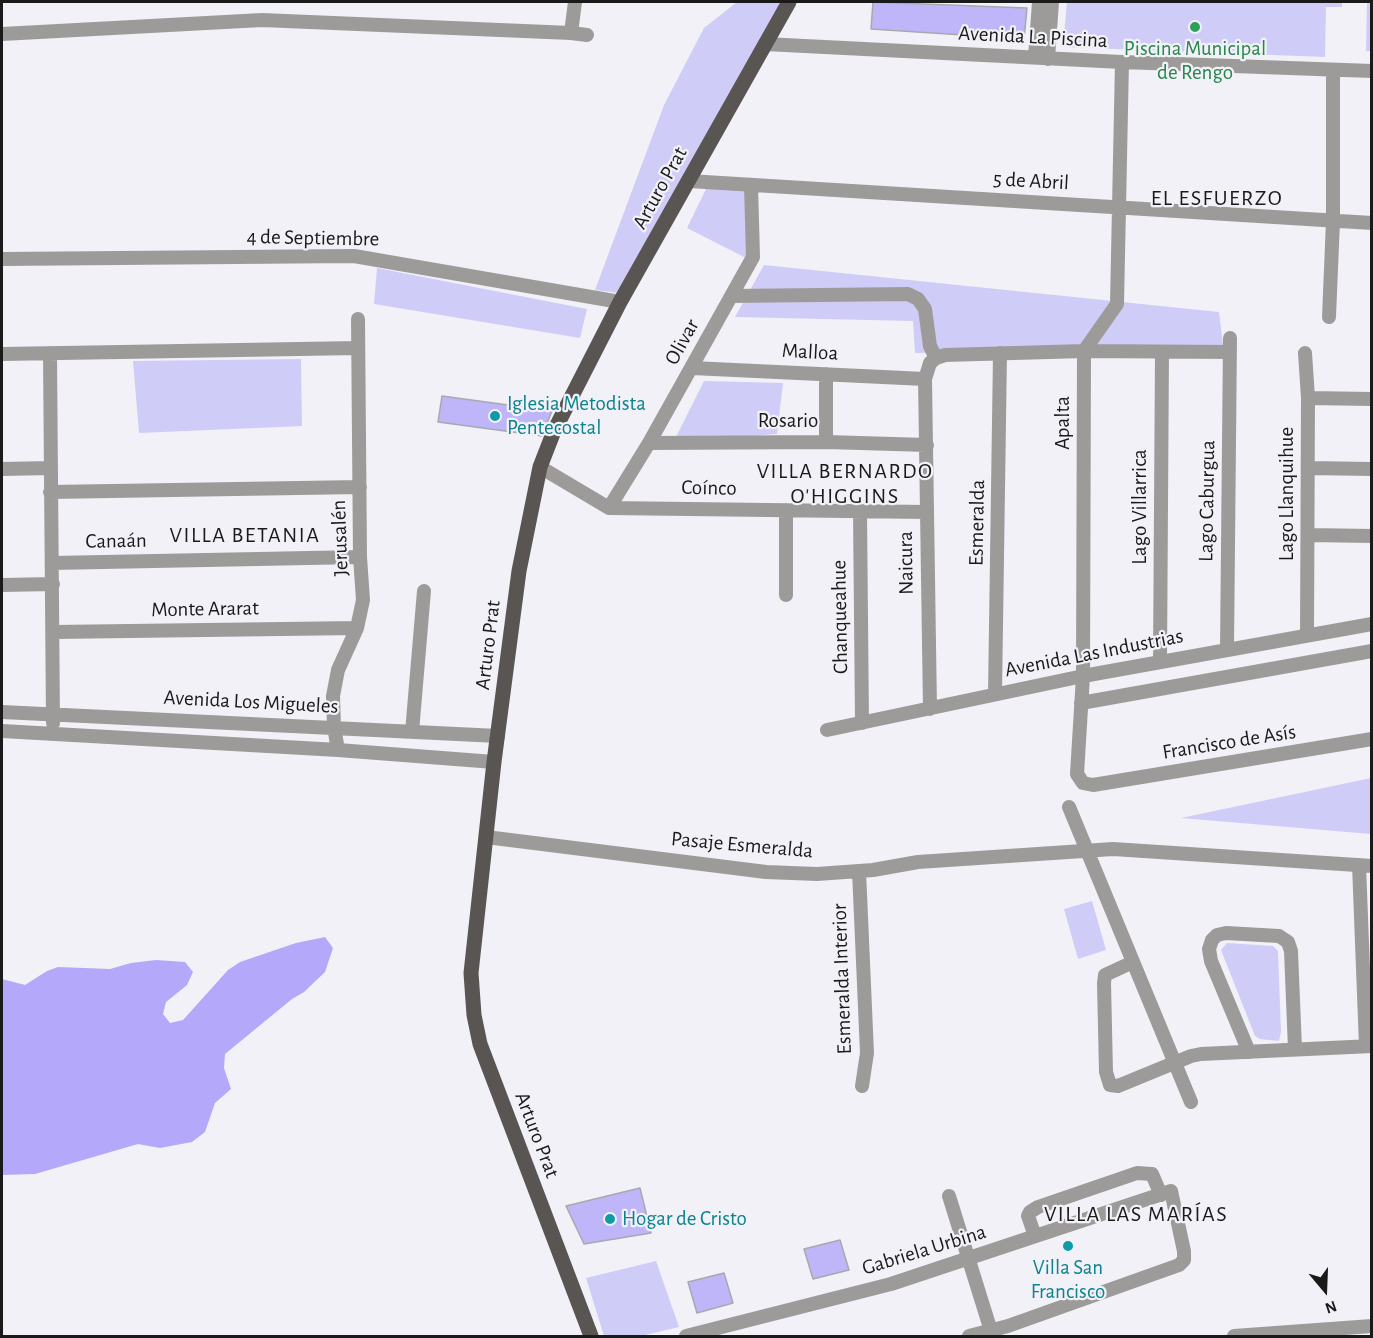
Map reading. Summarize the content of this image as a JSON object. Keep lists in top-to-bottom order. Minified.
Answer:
{"streets":{"main road":["Arturo Prat"],"street":["Avenida La Piscina","5 de Abril","4 de Septiembre","Olivar","Malloa","Rosario","Apalta","Coínco","Lago Llanquihue","Lago Caburgua","Lago Villarrica","Esmeralda","Jerusalén","Canaán","Naicura","Monte Ararat","Chanqueahue","Avenida Las Industrias","Avenida Los Migueles","Francisco de Asís","Pasaje Esmeralda","Esmeralda Interior","Gabriela Urbina"]},"crossings":[["Avenida La Piscina","Arturo Prat"],["5 de Abril","Arturo Prat"],["5 de Abril","Olivar"],["Arturo Prat","4 de Septiembre"],["Arturo Prat","Avenida Los Migueles"],["Arturo Prat","Pasaje Esmeralda"],["Olivar","Malloa"],["Olivar","Rosario"],["Olivar","Coínco"],["Malloa","Naicura"],["Rosario","Naicura"],["Apalta","Lago Caburgua"],["Apalta","Avenida Las Industrias"],["Apalta","Francisco de Asís"],["Coínco","Naicura"],["Coínco","Chanqueahue"],["Lago Llanquihue","Avenida Las Industrias"],["Lago Caburgua","Lago Villarrica"],["Lago Caburgua","Avenida Las Industrias"],["Lago Villarrica","Avenida Las Industrias"],["Esmeralda","Avenida Las Industrias"],["Jerusalén","Canaán"],["Jerusalén","Monte Ararat"],["Jerusalén","Avenida Los Migueles"],["Naicura","Avenida Las Industrias"],["Chanqueahue","Avenida Las Industrias"],["Pasaje Esmeralda","Esmeralda Interior"]],"districts":["EL ESFUERZO","VILLA BERNARDO O'HIGGINS","VILLA BETANIA","VILLA LAS MARÍAS"],"places":["Piscina Municipal de Rengo","Iglesia Metodista Pentecostal","Hogar de Cristo","Villa San Francisco"],"north":"bottom"}
